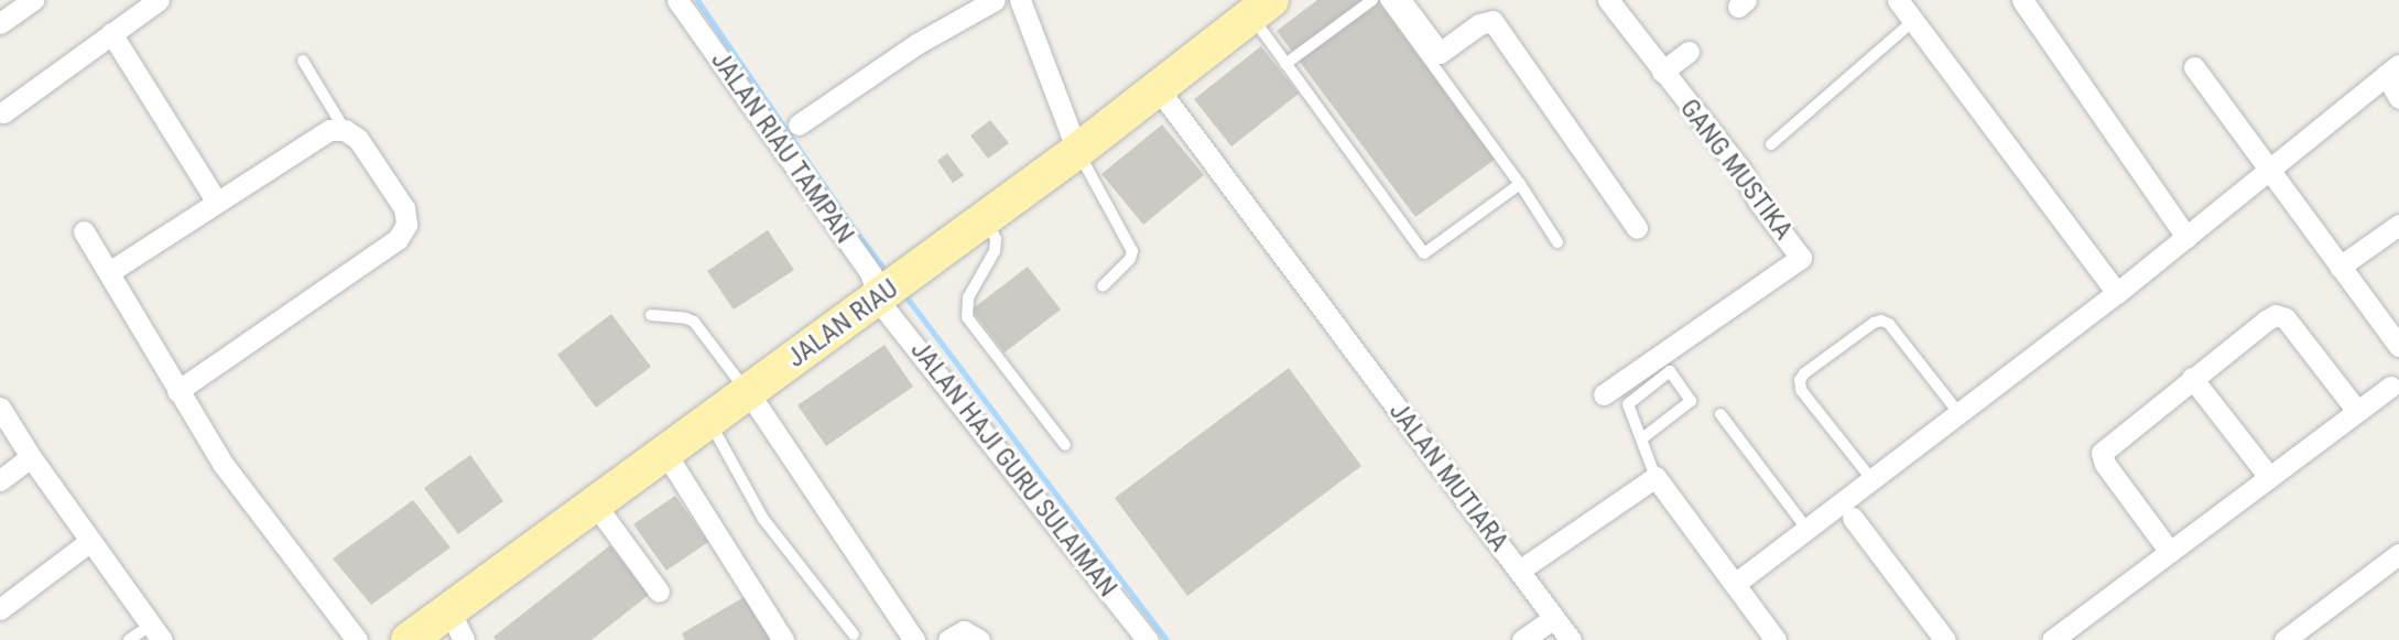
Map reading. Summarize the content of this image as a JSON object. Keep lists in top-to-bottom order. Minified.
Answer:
{"streets":{"main road":["JALAN RIAU"],"street":["JALAN RIAU TAMPAN","GANG MUSTIKA","JALAN HAJI GURU SULAIMAN","JALAN MUTIARA"]},"crossings":[["JALAN RIAU TAMPAN","JALAN RIAU"],["JALAN RIAU TAMPAN","JALAN HAJI GURU SULAIMAN"],["JALAN RIAU","JALAN HAJI GURU SULAIMAN"],["JALAN RIAU","JALAN MUTIARA"]]}
